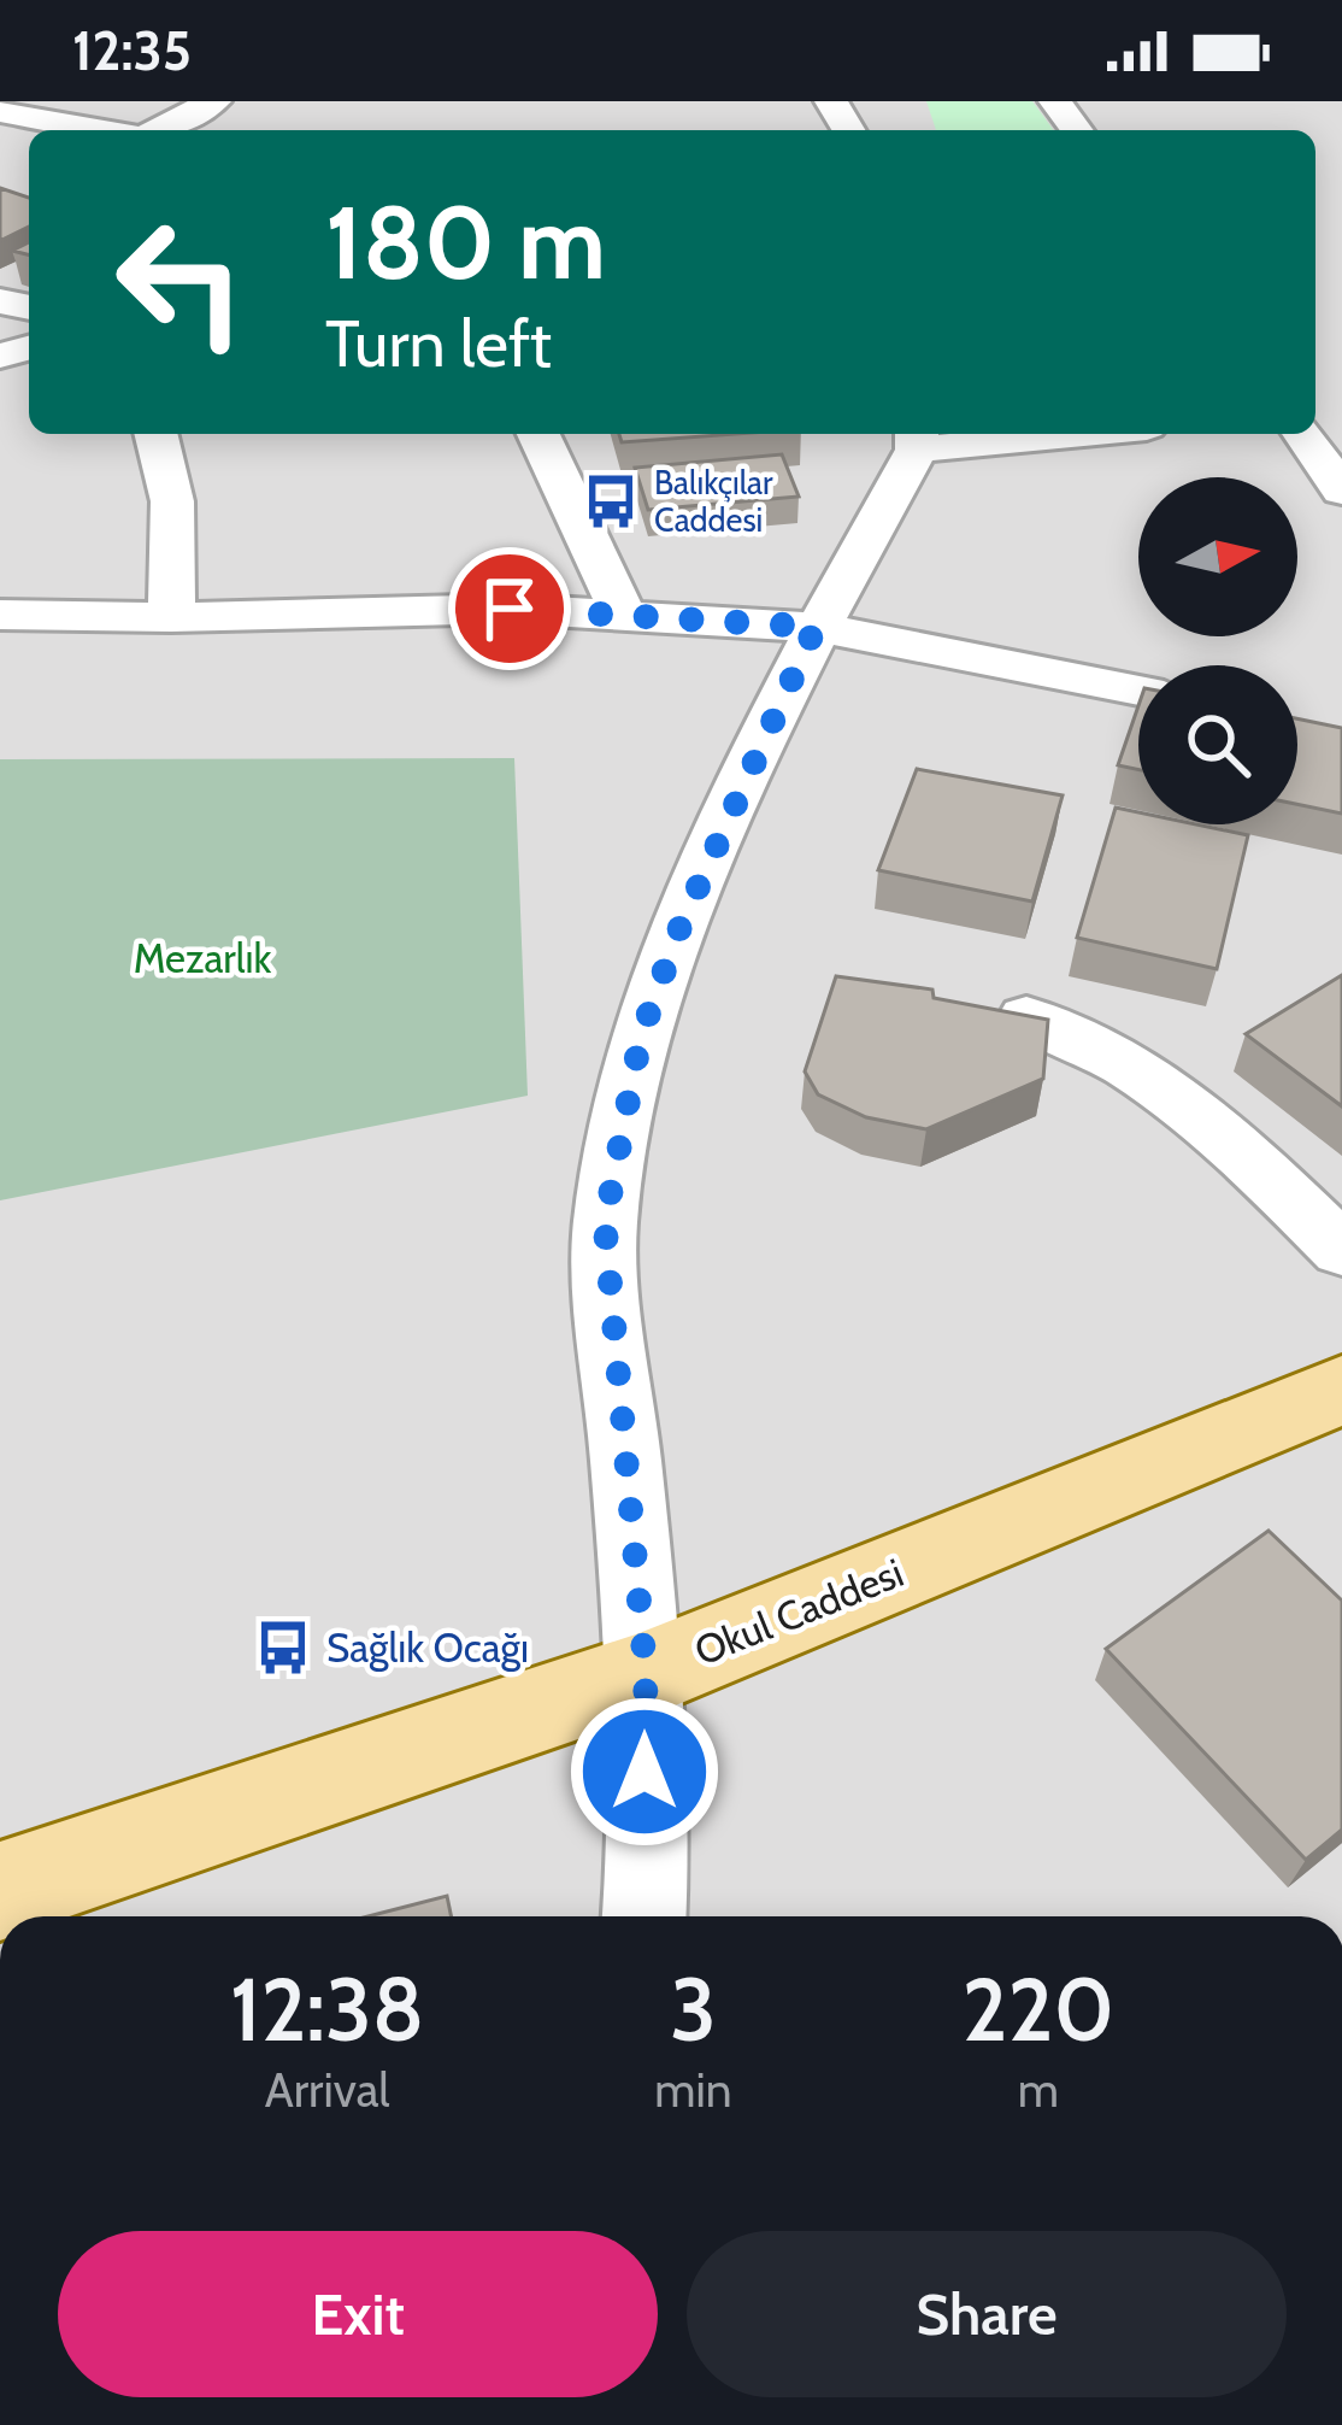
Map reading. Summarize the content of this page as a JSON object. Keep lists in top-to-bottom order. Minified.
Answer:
{"streets":{"main road":["Okul Caddesi"]},"parks":["Mezarlık"],"places":{"bus stop":["Balıkçılar Caddesi","Sağlık Ocağı"]},"north":"right","page":{"status":"12:35","turn":["180 m","Turn left"],"eta":["12:38","Arrival","3","min","220","m"],"buttons":["Exit","Share"]}}
